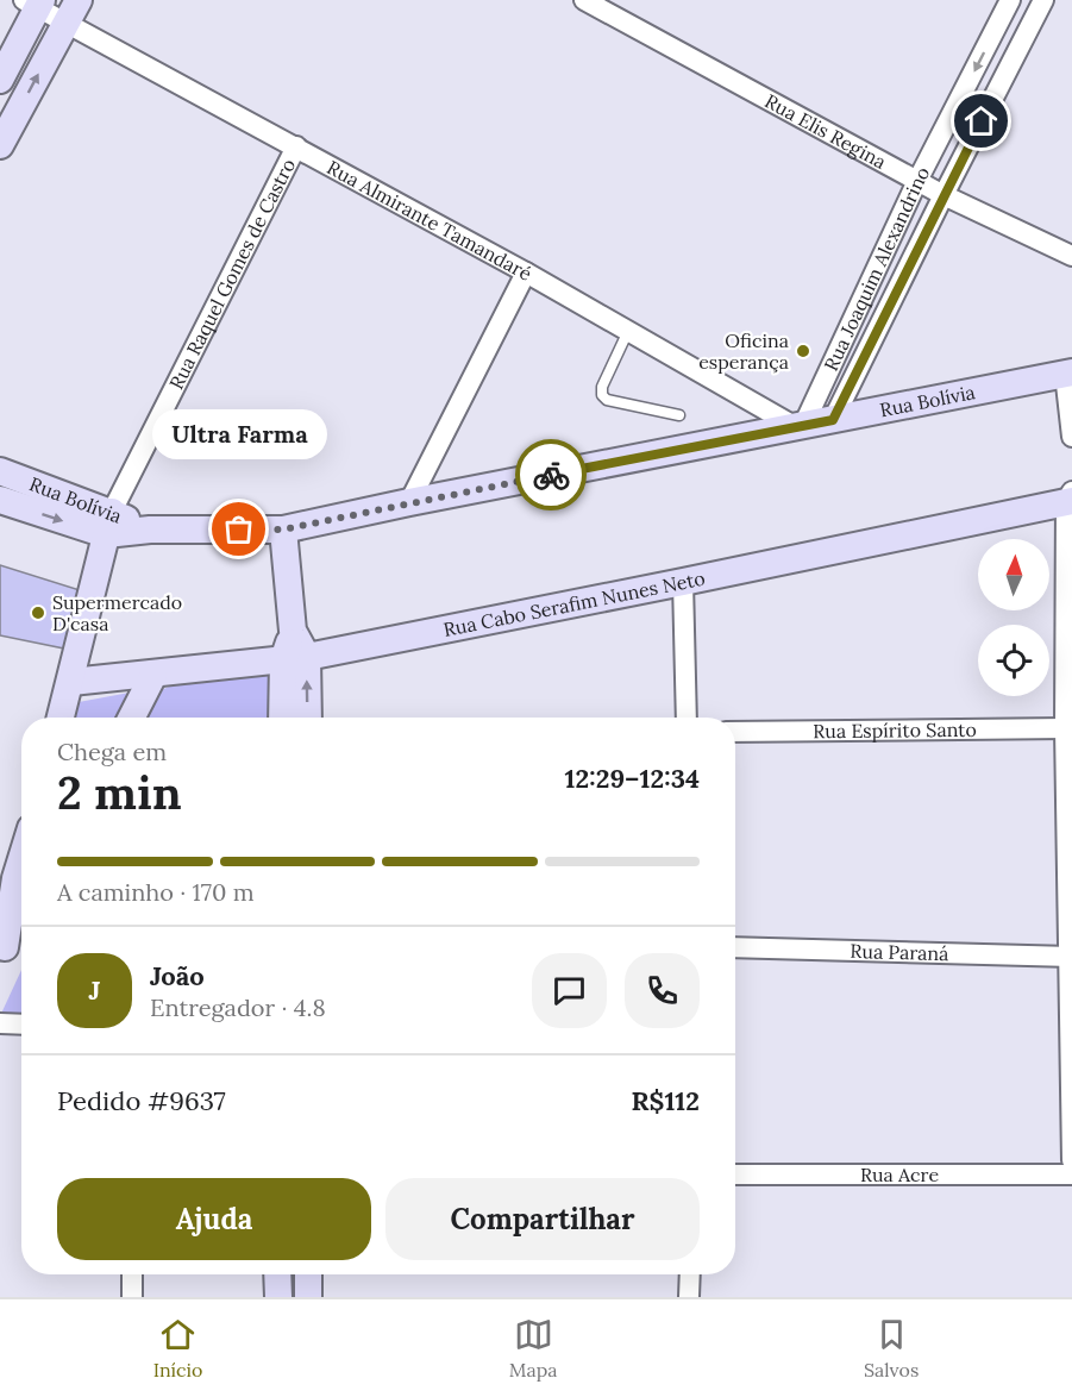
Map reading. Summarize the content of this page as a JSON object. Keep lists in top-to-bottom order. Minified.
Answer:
{"streets":{"street":["Rua Elis Regina","Rua Almirante Tamandaré","Rua Joaquim Alexandrino","Rua Raquel Gomes de Castro","Rua Bolívia","Rua Cabo Serafim Nunes Neto","Rua Espírito Santo","Rua Paraná","Rua Acre"]},"crossings":[["Rua Elis Regina","Rua Joaquim Alexandrino"],["Rua Almirante Tamandaré","Rua Joaquim Alexandrino"],["Rua Almirante Tamandaré","Rua Raquel Gomes de Castro"],["Rua Almirante Tamandaré","Rua Bolívia"],["Rua Joaquim Alexandrino","Rua Bolívia"],["Rua Raquel Gomes de Castro","Rua Bolívia"],["Rua Raquel Gomes de Castro","Rua Cabo Serafim Nunes Neto"]],"places":["Oficina esperança","Ultra Farma","Supermercado D'casa"],"north":"top","page":{"bubble":"Ultra Farma","heading":["2 min","Chega em","12:29–12:34"],"panel":["João","Entregador · 4.8","Pedido #9637","R$112"],"bar":"A caminho · 170 m","round":"J","buttons":["Ajuda","Compartilhar"],"tabs":["Início","Mapa","Salvos"]}}
